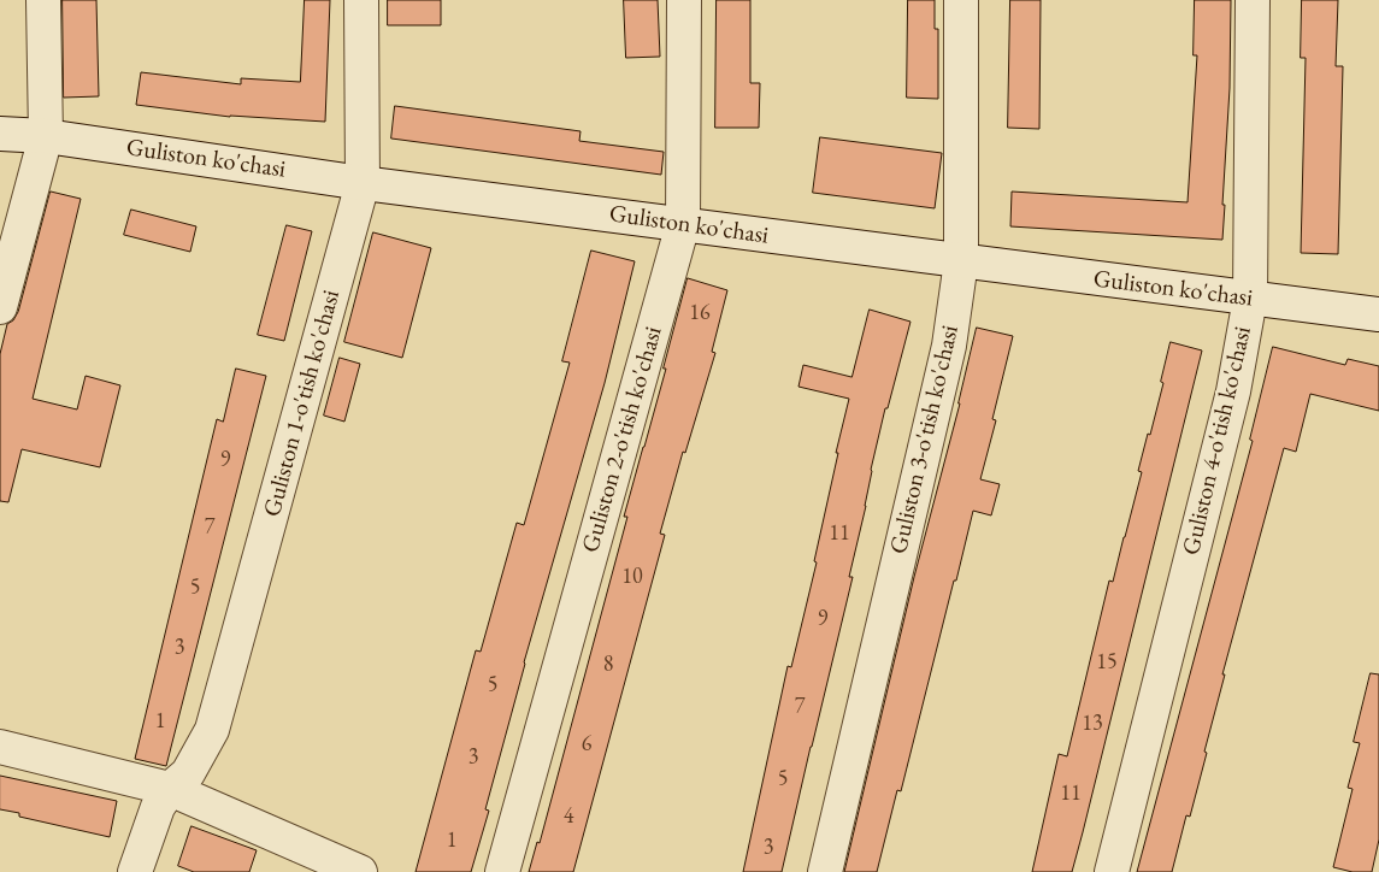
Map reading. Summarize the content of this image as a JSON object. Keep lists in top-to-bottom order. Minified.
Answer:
{"streets":{"street":["Guliston ko'chasi","Guliston 1-o'tish ko'chasi","Guliston 2-o'tish ko'chasi","Guliston 3-o'tish ko'chasi","Guliston 4-o'tish ko'chasi"]},"crossings":[["Guliston ko'chasi","Guliston 1-o'tish ko'chasi"],["Guliston ko'chasi","Guliston 2-o'tish ko'chasi"],["Guliston ko'chasi","Guliston 3-o'tish ko'chasi"],["Guliston ko'chasi","Guliston 4-o'tish ko'chasi"]],"house_numbers":["16","9","7","11","10","5","9","3","15","8","5","7","1","13","6","3","5","11","4","1","3"]}
